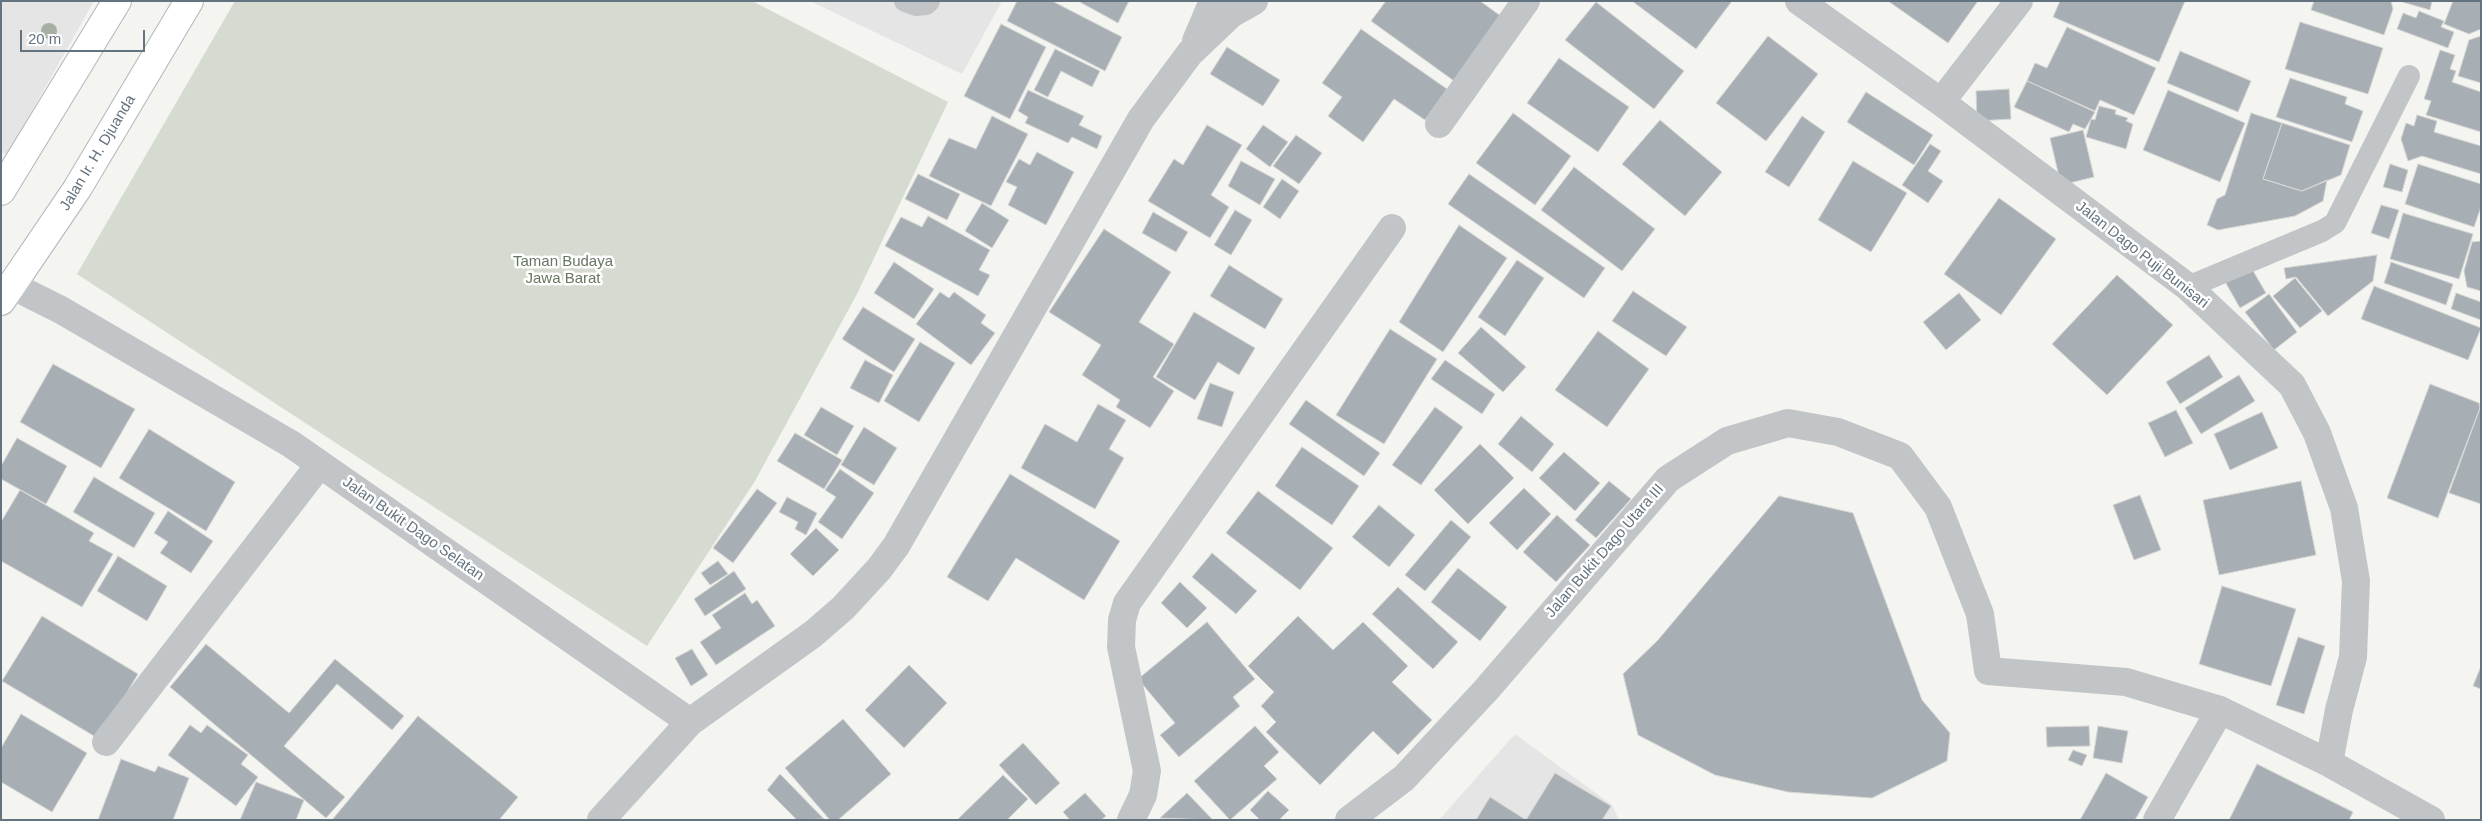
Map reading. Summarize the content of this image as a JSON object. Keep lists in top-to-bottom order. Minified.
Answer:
{"streets":{"main road":["Jalan Ir. H. Djuanda"],"street":["Jalan Dago Puji Bunisari","Jalan Bukit Dago Selatan","Jalan Bukit Dago Utara III"]},"crossings":[["Jalan Ir. H. Djuanda","Jalan Bukit Dago Selatan"]],"parks":["Taman Budaya Jawa Barat"],"scale_bar":"20 m"}
